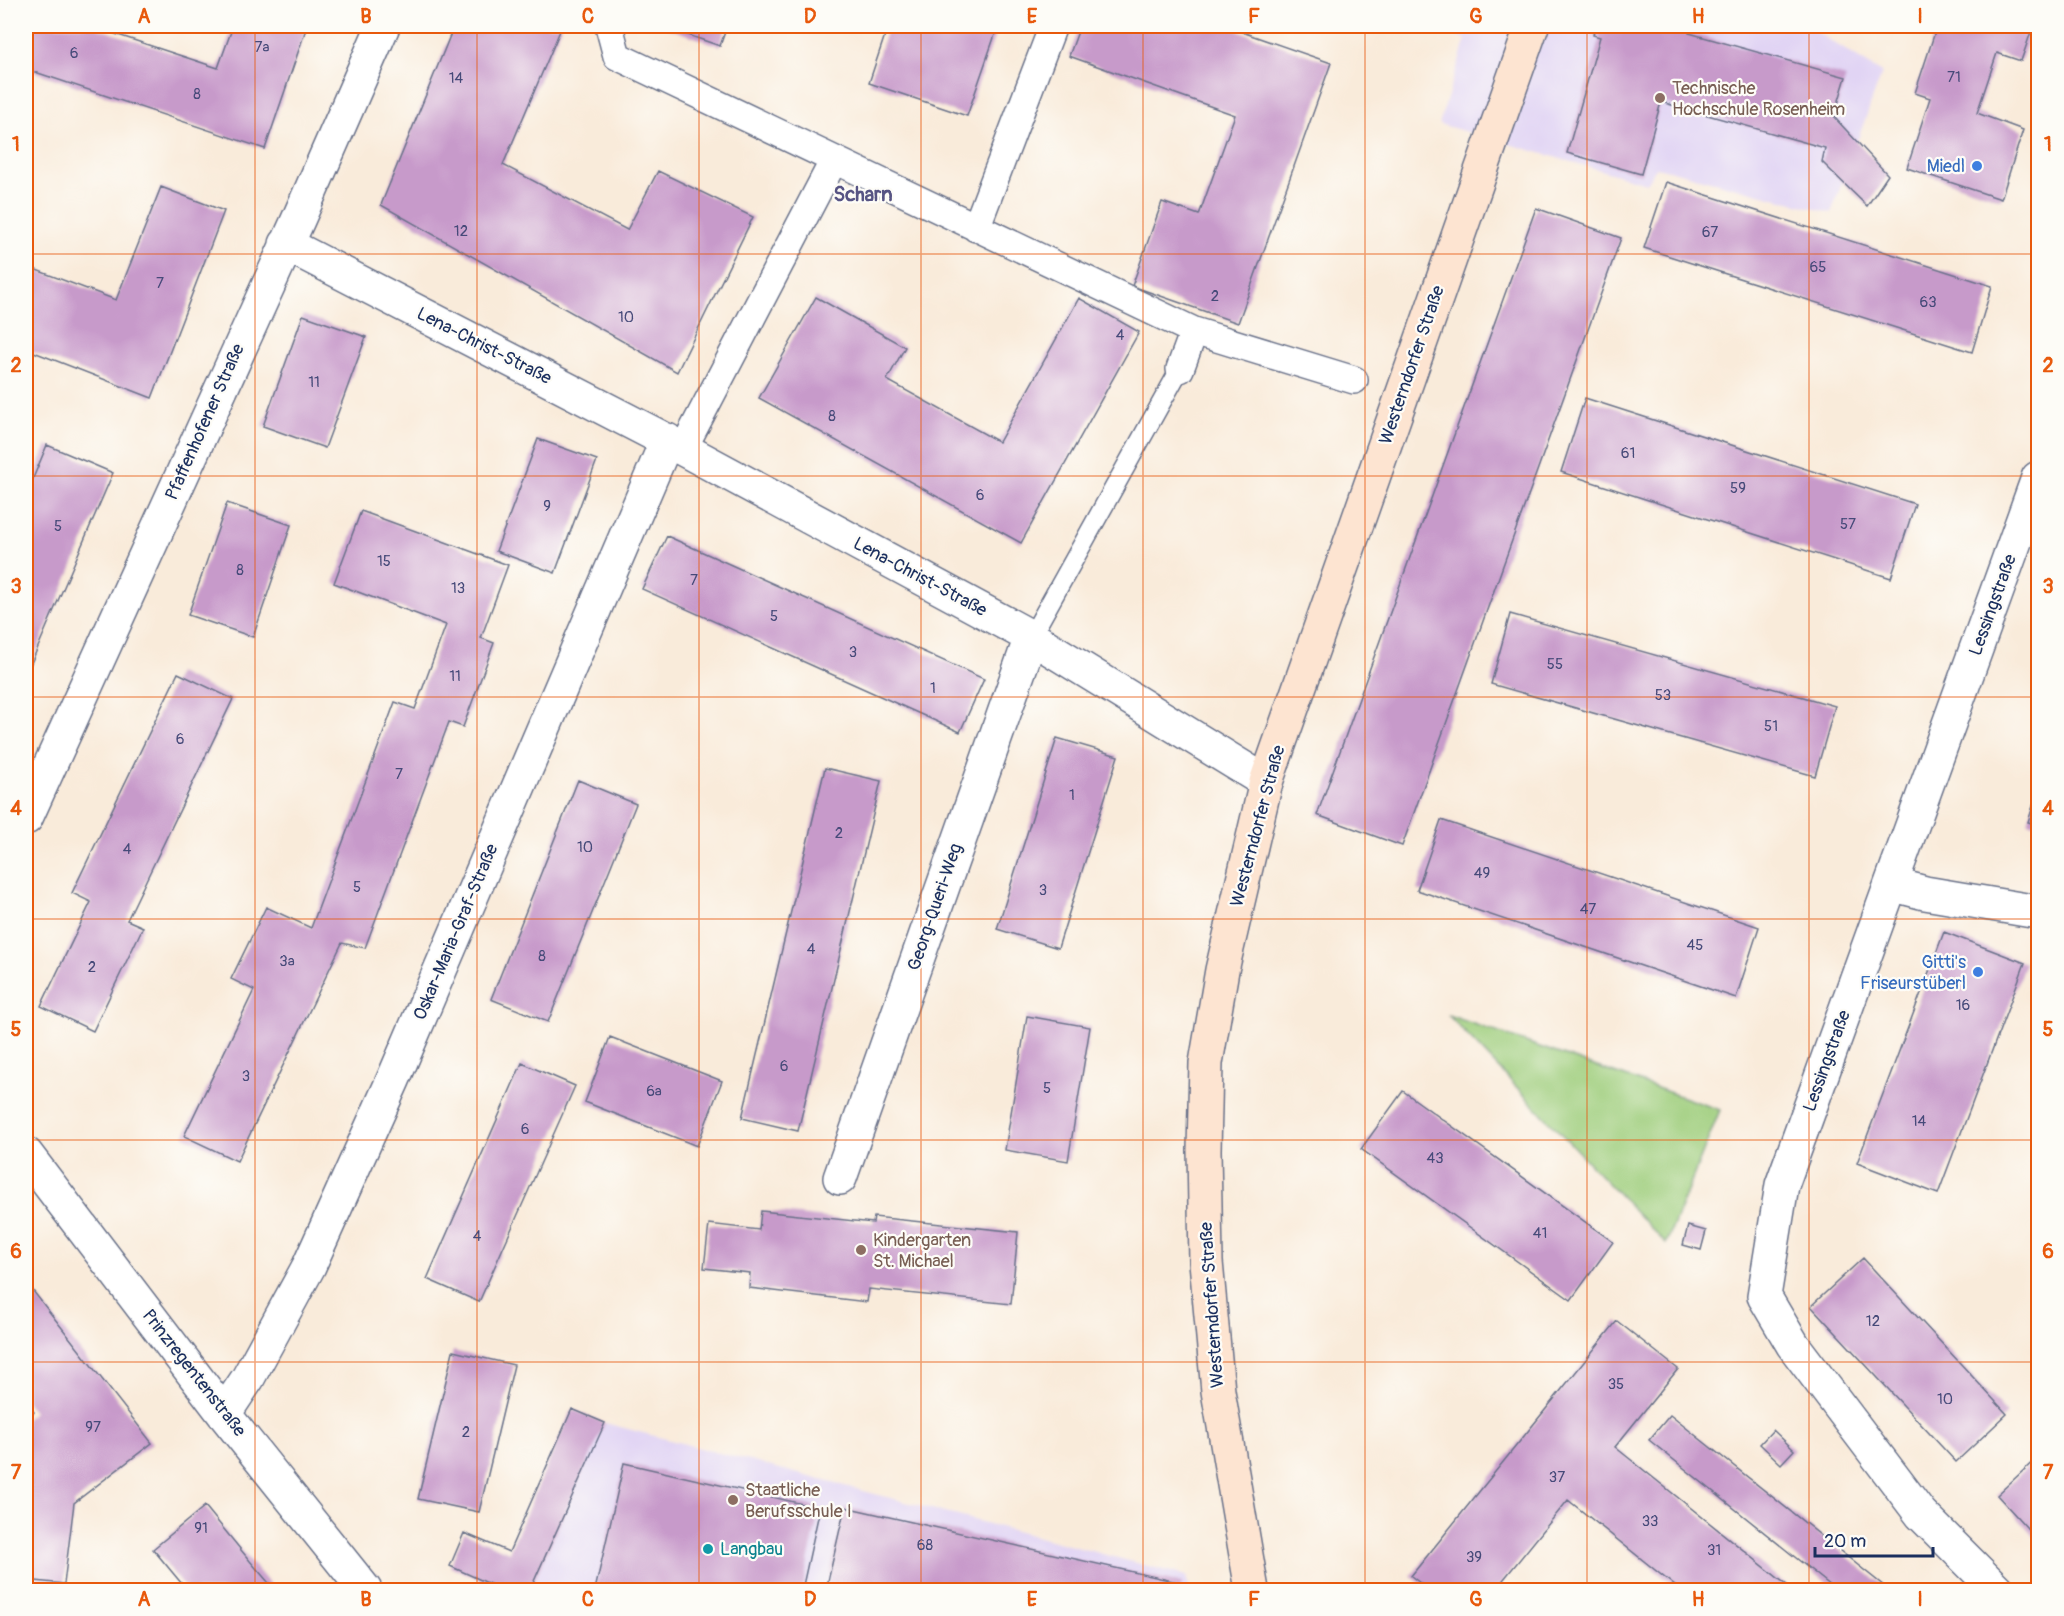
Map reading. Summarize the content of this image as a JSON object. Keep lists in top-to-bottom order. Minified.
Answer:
{"streets":{"main road":["Westerndorfer Straße"],"street":["Lena-Christ-Straße","Pfaffenhofener Straße","Lessingstraße","Georg-Queri-Weg","Oskar-Maria-Graf-Straße","Prinzregentenstraße"]},"crossings":[["Lena-Christ-Straße","Westerndorfer Straße"],["Lena-Christ-Straße","Pfaffenhofener Straße"],["Lena-Christ-Straße","Georg-Queri-Weg"],["Lena-Christ-Straße","Oskar-Maria-Graf-Straße"],["Oskar-Maria-Graf-Straße","Prinzregentenstraße"]],"districts":["Scharn"],"places":["Technische Hochschule Rosenheim","Miedl","Gitti's Friseurstüberl","Kindergarten St. Michael","Staatliche Berufsschule I","Langbau"],"house_numbers":["7a","6","71","14","8","12","67","65","7","2","63","10","4","11","8","61","59","6","9","57","5","15","8","7","13","5","3","55","11","1","53","51","6","7","1","2","10","4","49","5","3","47","45","4","8","3a","2","16","6","3","5","6a","14","6","43","41","4","12","35","10","97","2","37","33","91","68","31","39"],"scale_bar":"20 m","grid":{"columns":["A","B","C","D","E","F","G","H","I"],"rows":["1","2","3","4","5","6","7"]}}
